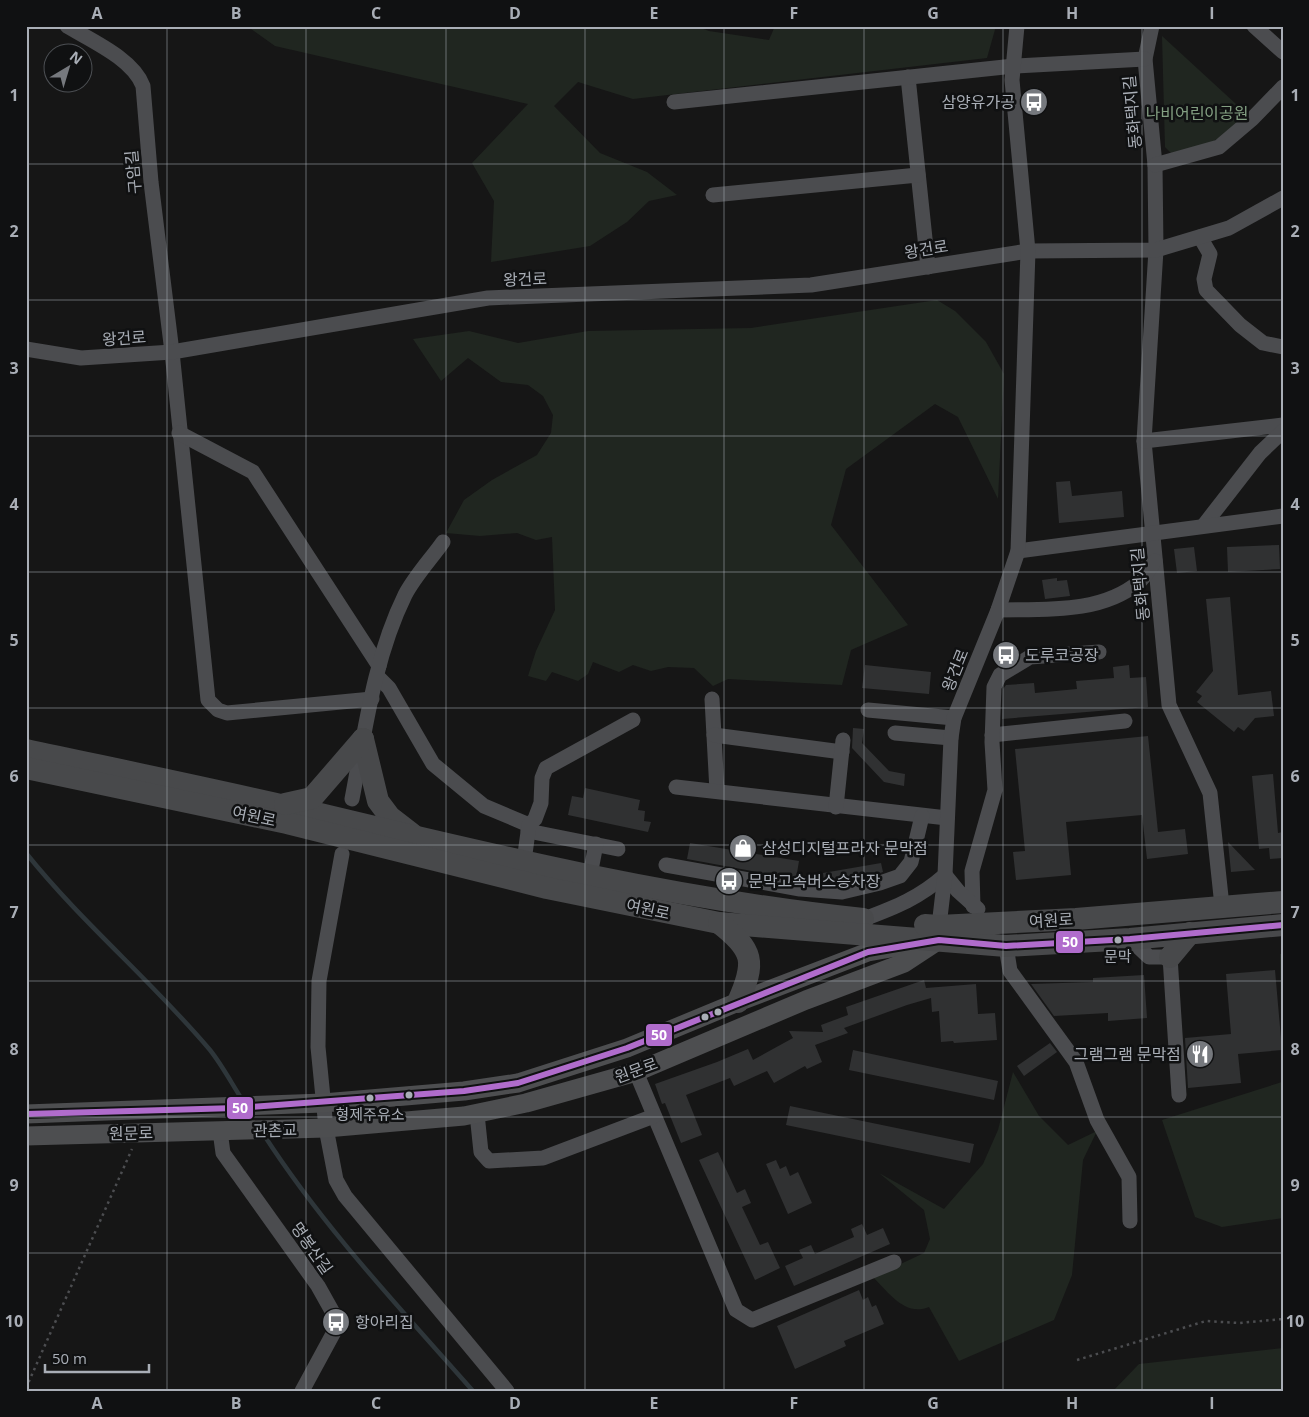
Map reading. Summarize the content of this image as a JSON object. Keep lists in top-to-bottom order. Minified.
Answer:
{"streets":{"highway":["여원로"],"main road":["원문로","관촌교"],"street":["동화택지길","구암길","왕건로","명봉산길"]},"crossings":[["동화택지길","여원로"],["구암길","왕건로"],["왕건로","여원로"],["왕건로","원문로"],["여원로","원문로"],["원문로","관촌교"],["원문로","명봉산길"],["관촌교","명봉산길"]],"parks":["나비어린이공원"],"places":{"bus stop":["삼양유가공","도루코공장","문막고속버스승차장","항아리집"],"shop":["삼성디지털프라자 문막점"],"other":["문막","형제주유소"],"restaurant":["그램그램 문막점"]},"lines":["transit line 50"],"scale_bar":"50 m","north":"top right","grid":{"columns":["A","B","C","D","E","F","G","H","I"],"rows":["1","2","3","4","5","6","7","8","9","10"]}}
